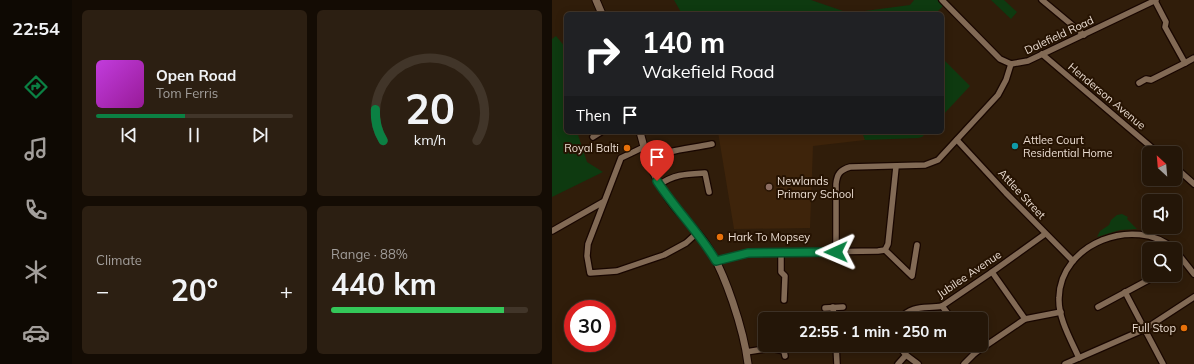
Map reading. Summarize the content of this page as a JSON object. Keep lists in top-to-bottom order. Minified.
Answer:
{"streets":{"street":["Dalefield Road","Henderson Avenue","Attlee Street","Jubilee Avenue"]},"crossings":[["Dalefield Road","Henderson Avenue"],["Attlee Street","Jubilee Avenue"]],"places":["Attlee Court Residential Home","Royal Balti","Newlands Primary School","Hark To Mopsey","Full Stop"],"north":"top left","page":{"tabs":"22:54","turn":["140 m","Wakefield Road"],"song":["Open Road","Tom Ferris"],"then":"Then","tile":["Climate",["Range · 88%","440 km"]],"heat":["−","20°","+"],"limit":"30","trip":"22:55 · 1 min · 250 m","gauge":["20","km/h"]}}
